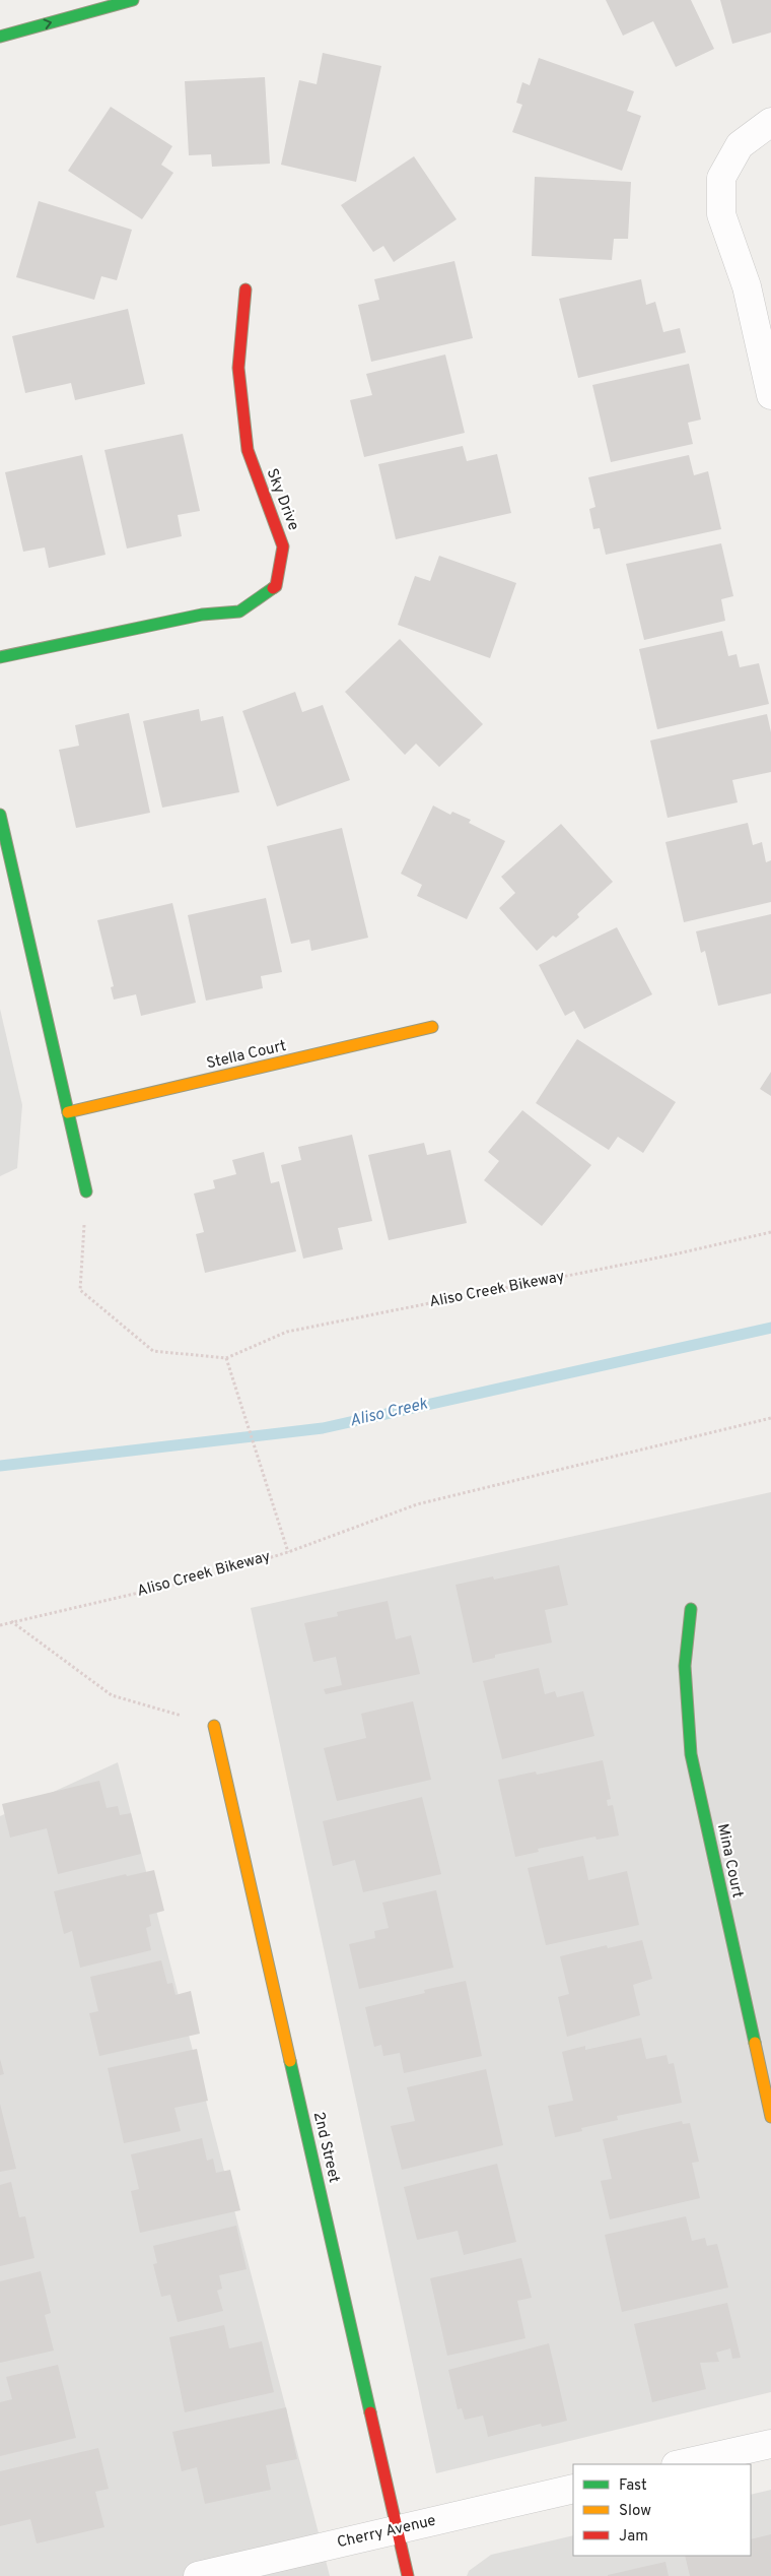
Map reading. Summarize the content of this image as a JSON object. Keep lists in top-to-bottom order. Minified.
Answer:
{"streets":{"street":["Sky Drive","Stella Court","Mina Court","2nd Street","Cherry Avenue"],"path":["Aliso Creek Bikeway"]},"crossings":[["2nd Street","Cherry Avenue"]],"water":["Aliso Creek"],"legend":["Fast","Slow","Jam"]}
